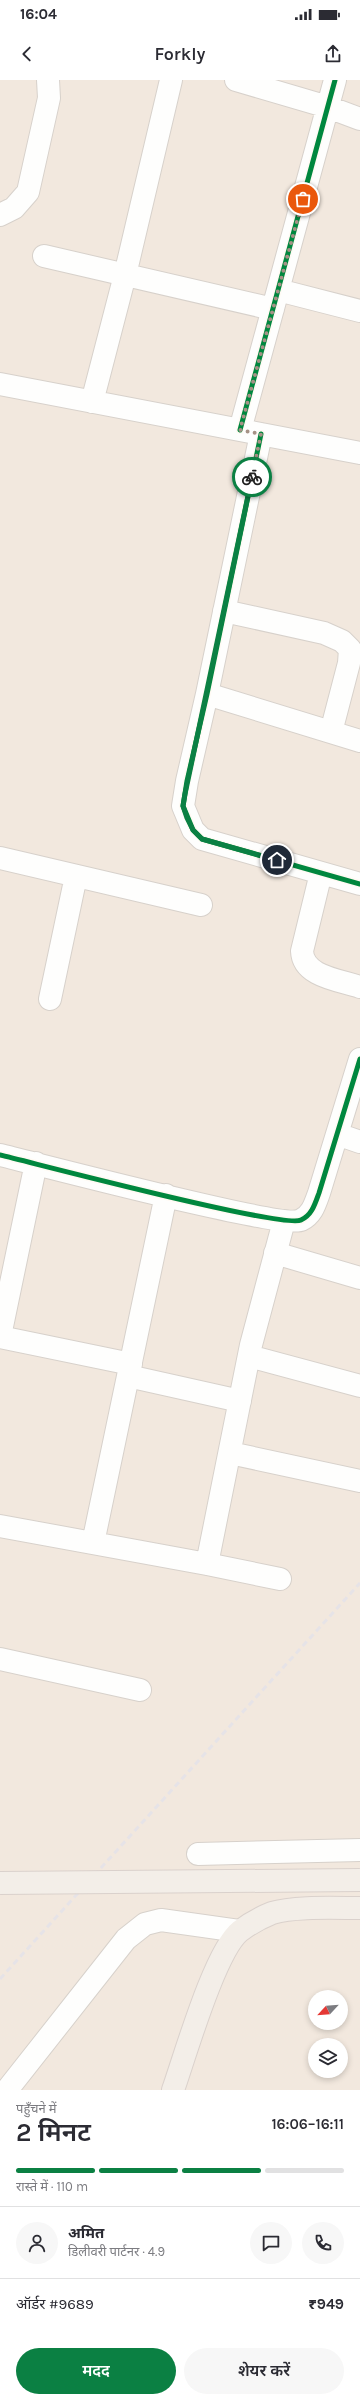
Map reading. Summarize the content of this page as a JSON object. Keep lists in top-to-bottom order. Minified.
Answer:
{"north":"bottom left","page":{"status":"16:04","header":"Forkly","heading":["2 मिनट","पहुँचने में","16:06–16:11"],"panel":["अमित","डिलीवरी पार्टनर · 4.9","ऑर्डर #9689","₹949"],"bar":"रास्ते में · 110 m","buttons":["मदद","शेयर करें"]}}
